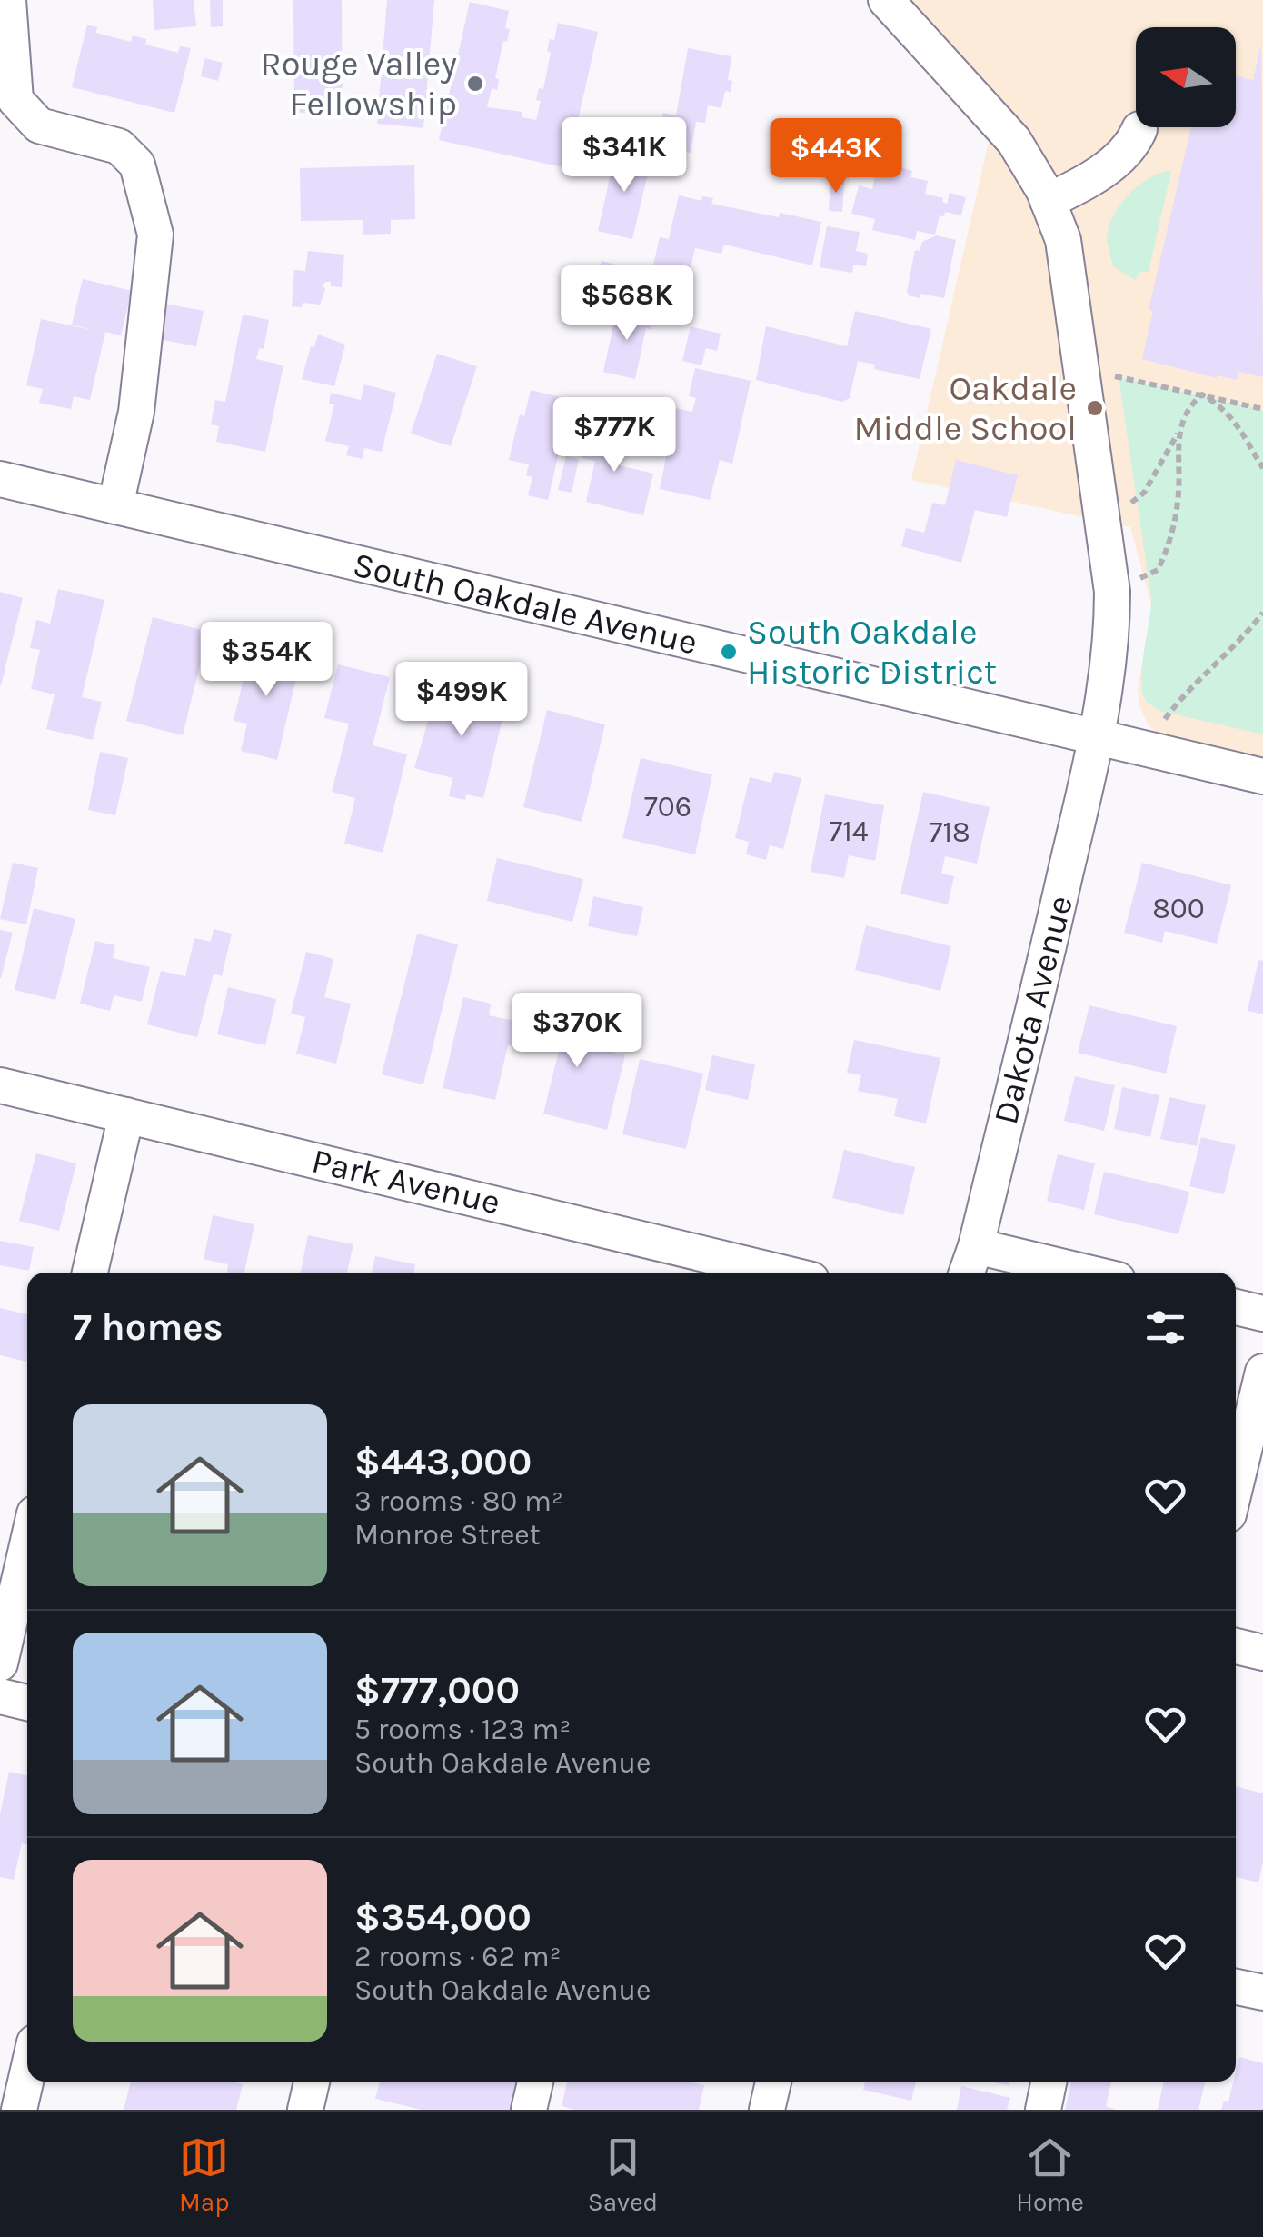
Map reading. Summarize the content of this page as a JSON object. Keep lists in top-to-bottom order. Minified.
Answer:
{"streets":{"street":["South Oakdale Avenue","Dakota Avenue","Park Avenue"]},"crossings":[["South Oakdale Avenue","Dakota Avenue"]],"places":["Rouge Valley Fellowship","Oakdale Middle School","South Oakdale Historic District"],"house_numbers":["706","714","718","800"],"north":"left","page":{"price":["$341K","$443K","$568K","$777K","$354K","$499K","$370K"],"heading":"7 homes","list":[{"name":"$443,000","note":"3 rooms · 80 m² · Monroe Street"},{"name":"$777,000","note":"5 rooms · 123 m² · South Oakdale Avenue"},{"name":"$354,000","note":"2 rooms · 62 m² · South Oakdale Avenue"}],"tabs":["Map","Saved","Home"]}}
